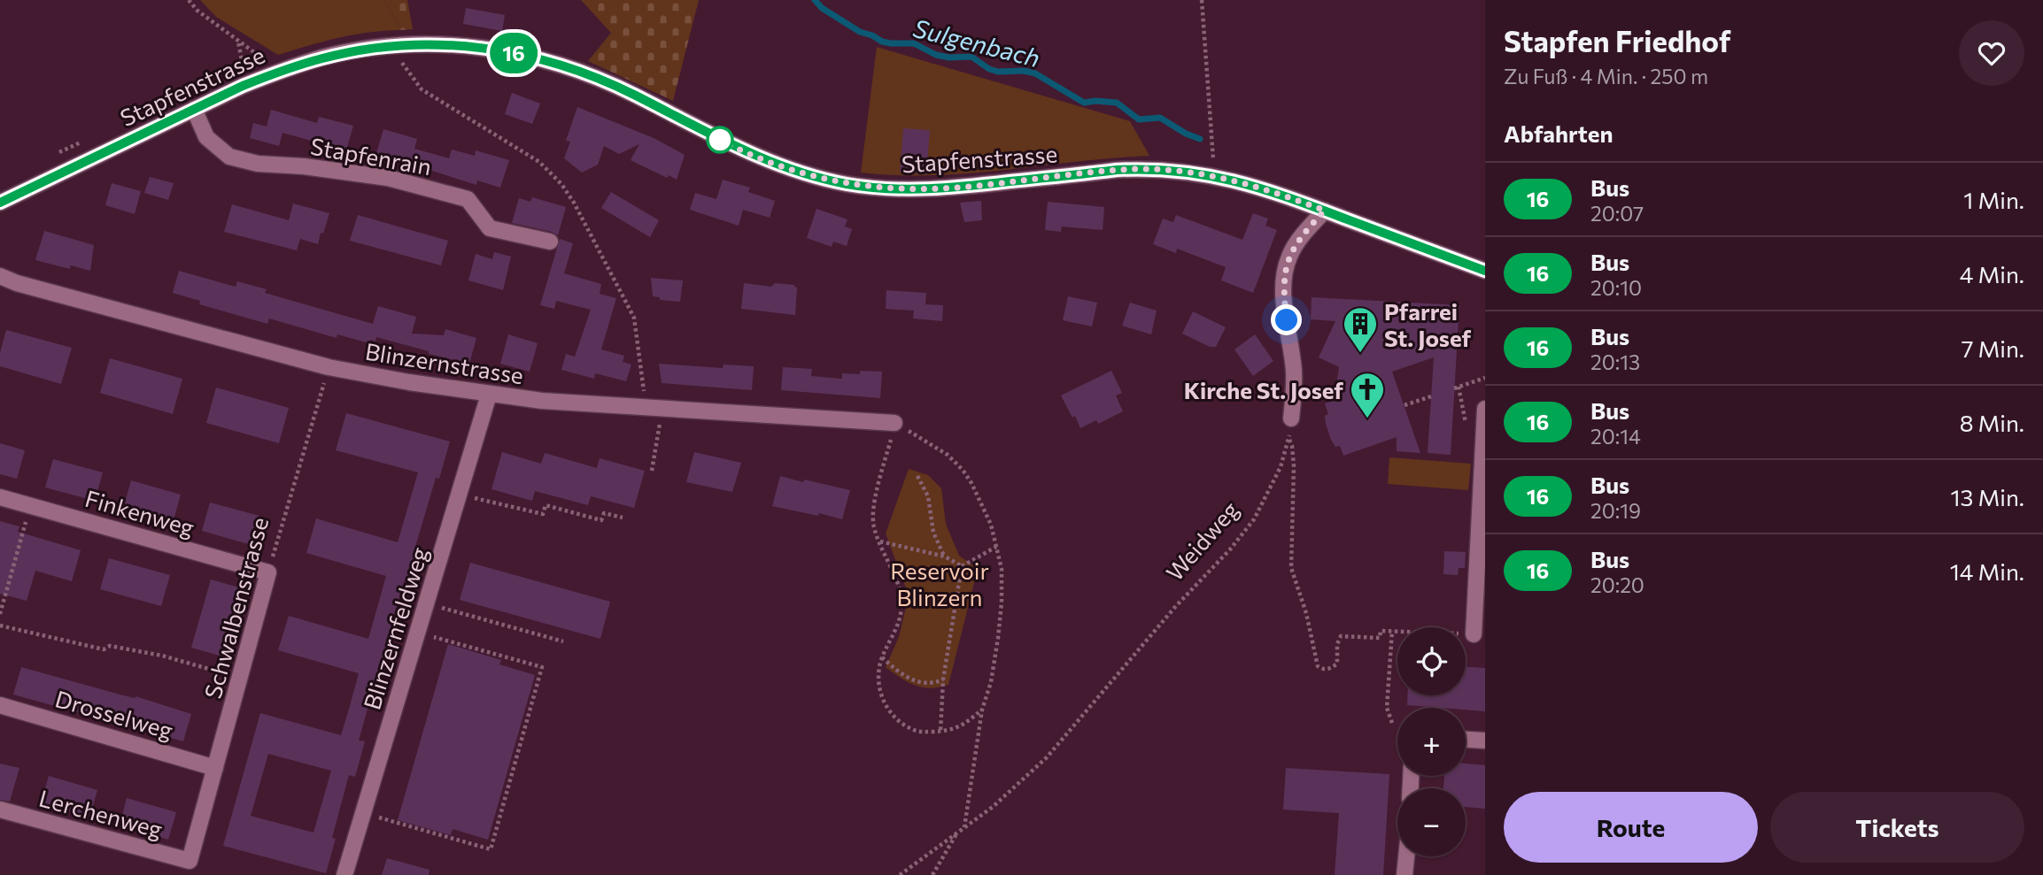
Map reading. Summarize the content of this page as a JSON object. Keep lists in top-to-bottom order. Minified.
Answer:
{"streets":{"street":["Stapfenstrasse","Stapfenrain","Blinzernstrasse","Finkenweg","Schwalbenstrasse","Blinzernfeldweg","Drosselweg","Lerchenweg"],"path":["Weidweg"]},"crossings":[["Stapfenstrasse","Stapfenrain"],["Blinzernstrasse","Schwalbenstrasse"],["Blinzernstrasse","Blinzernfeldweg"],["Finkenweg","Schwalbenstrasse"],["Schwalbenstrasse","Drosselweg"],["Schwalbenstrasse","Lerchenweg"]],"water":["Sulgenbach"],"parks":["Reservoir Blinzern"],"places":{"building":["Pfarrei St. Josef"],"church":["Kirche St. Josef"]},"lines":["bus line 16"],"page":{"on_map":"16","heading":[["Stapfen Friedhof","Zu Fuß · 4 Min. · 250 m"],"Abfahrten"],"list":[{"mark":"16","name":"Bus","note":"20:07","value":"1 Min."},{"mark":"16","name":"Bus","note":"20:10","value":"4 Min."},{"mark":"16","name":"Bus","note":"20:13","value":"7 Min."},{"mark":"16","name":"Bus","note":"20:14","value":"8 Min."},{"mark":"16","name":"Bus","note":"20:19","value":"13 Min."},{"mark":"16","name":"Bus","note":"20:20","value":"14 Min."}],"map_buttons":["+","−"],"buttons":["Route","Tickets"]}}
